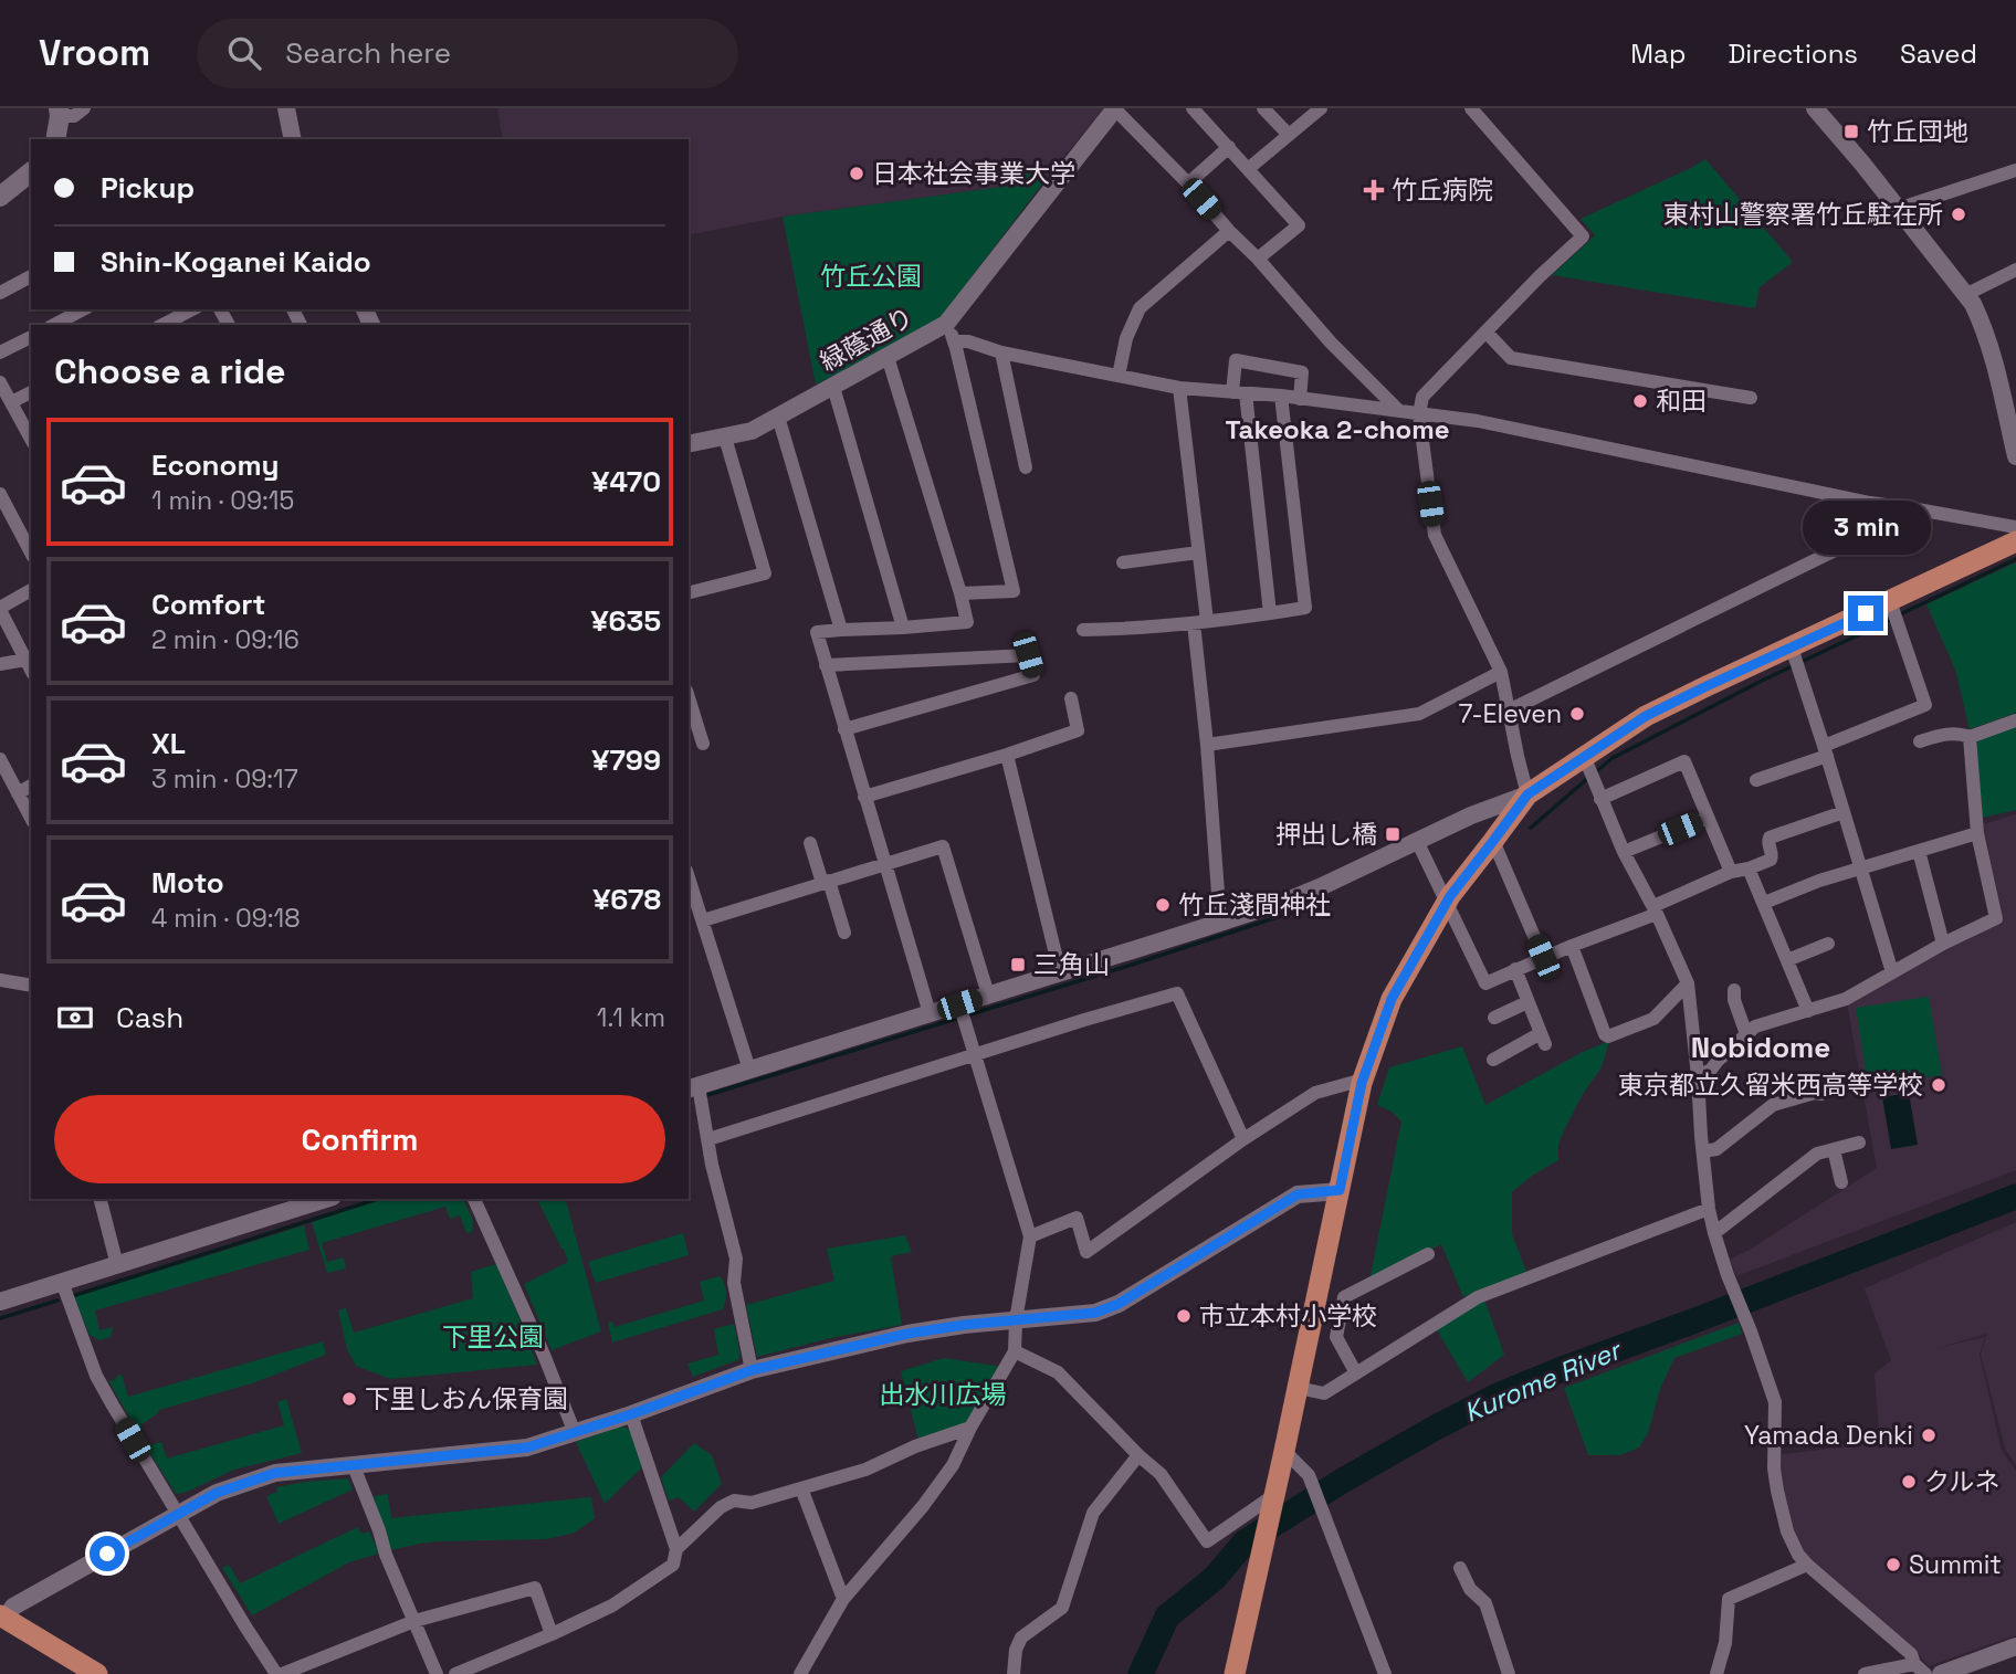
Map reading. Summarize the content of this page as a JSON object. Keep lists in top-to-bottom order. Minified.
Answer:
{"streets":{"street":["緑蔭通り"]},"districts":["Takeoka 2-chome","Nobidome"],"water":["Kurome River"],"parks":["竹丘公園","下里公園","出水川広場"],"places":{"transit":["竹丘団地","押出し橋","三角山"],"other":["日本社会事業大学","東村山警察署竹丘駐在所","和田","7-Eleven","竹丘淺間神社","東京都立久留米西高等学校","市立本村小学校","下里しおん保育園","Yamada Denki","クルネ","Summit"],"health":["竹丘病院"]},"page":{"header":"Vroom","search":"Search here","nav":["Map","Directions","Saved"],"banner":["Pickup","Shin-Koganei Kaido"],"heading":"Choose a ride","list":[{"name":"Economy","note":"1 min · 09:15","value":"¥470"},{"name":"Comfort","note":"2 min · 09:16","value":"¥635"},{"name":"XL","note":"3 min · 09:17","value":"¥799"},{"name":"Moto","note":"4 min · 09:18","value":"¥678"}],"bubble":"3 min","pay":["Cash","1.1 km"],"buttons":"Confirm"}}
